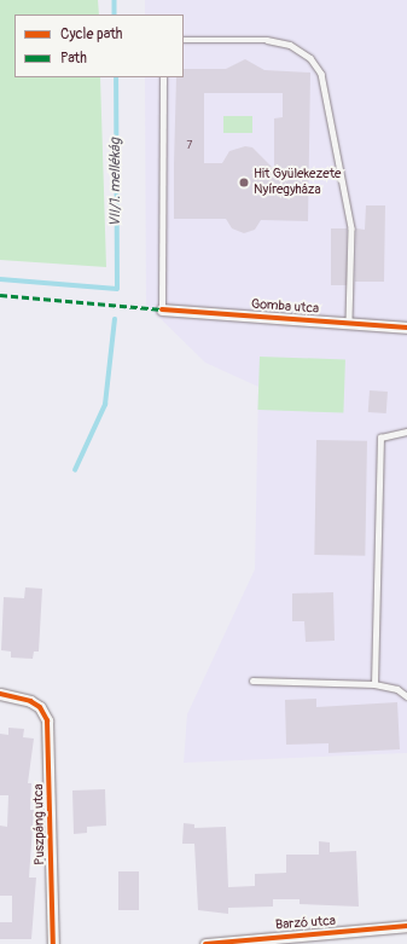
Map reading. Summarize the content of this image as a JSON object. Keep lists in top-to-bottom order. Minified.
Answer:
{"streets":{"street":["Gomba utca","Puszpáng utca","Barzó utca"]},"water":["VII/1. mellékág"],"places":["Hit Gyülekezete Nyíregyháza"],"house_numbers":["7"],"legend":["Cycle path","Path"]}
